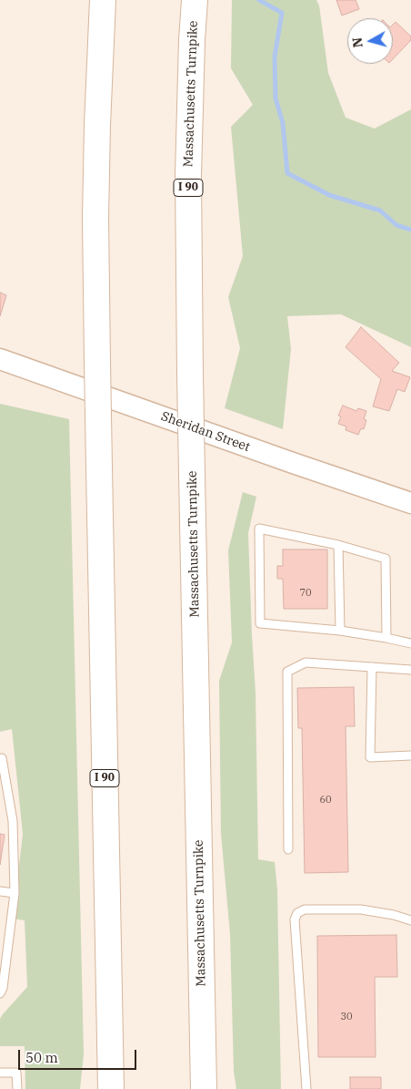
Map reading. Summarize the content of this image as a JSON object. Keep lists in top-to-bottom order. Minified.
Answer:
{"streets":{"highway":["Massachusetts Turnpike","I 90"],"street":["Sheridan Street"]},"house_numbers":["70","60","30"],"scale_bar":"50 m","north":"left"}
